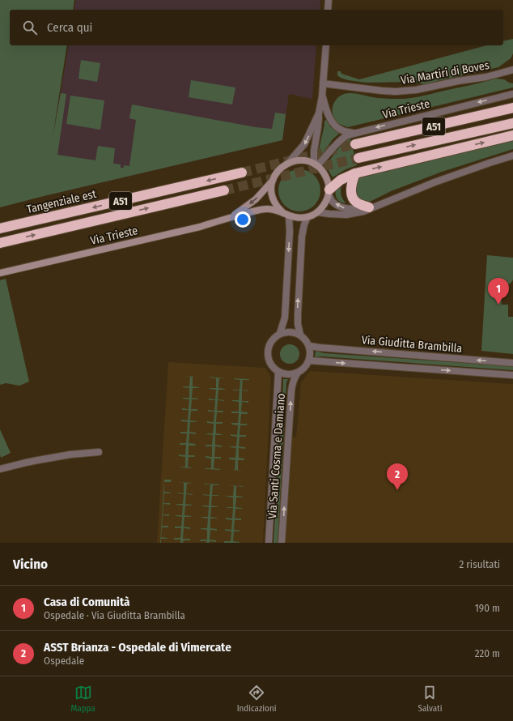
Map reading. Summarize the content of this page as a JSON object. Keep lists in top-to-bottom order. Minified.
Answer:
{"streets":{"highway":["A51","Tangenziale est"],"street":["Via Martiri di Boves","Via Trieste","Via Giuditta Brambilla","Via Santi Cosma e Damiano"]},"crossings":[["Via Giuditta Brambilla","Via Santi Cosma e Damiano"]],"page":{"search":"Cerca qui","pins":["1","2"],"heading":["Vicino","2 risultati"],"list":[{"mark":"1","name":"Casa di Comunità","note":"Ospedale · Via Giuditta Brambilla","value":"190 m"},{"mark":"2","name":"ASST Brianza - Ospedale di Vimercate","note":"Ospedale","value":"220 m"}],"nav":["Mappa","Indicazioni","Salvati"]}}
